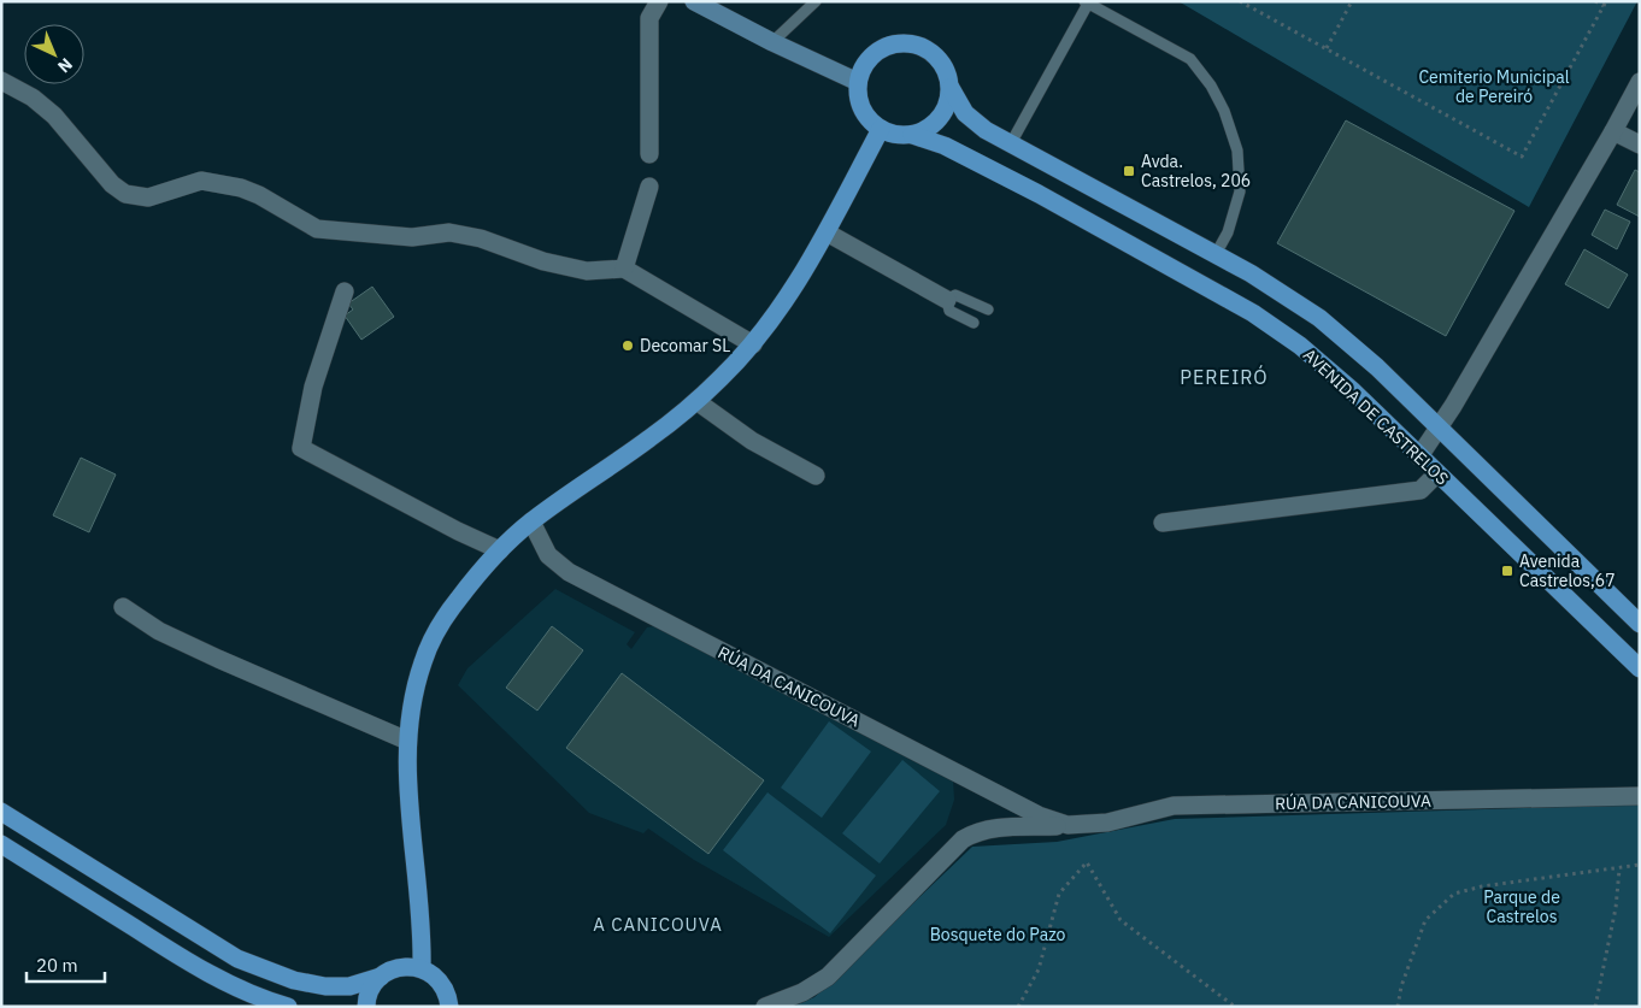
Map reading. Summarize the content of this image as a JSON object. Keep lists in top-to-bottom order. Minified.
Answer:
{"streets":{"main road":["AVENIDA DE CASTRELOS"],"street":["RÚA DA CANICOUVA"]},"districts":["PEREIRÓ","A CANICOUVA"],"parks":["Cemiterio Municipal de Pereiró","Parque de Castrelos","Bosquete do Pazo"],"places":{"transit":["Avda. Castrelos, 206","Avenida Castrelos,67"],"other":["Decomar SL"]},"scale_bar":"20 m","north":"bottom right"}
